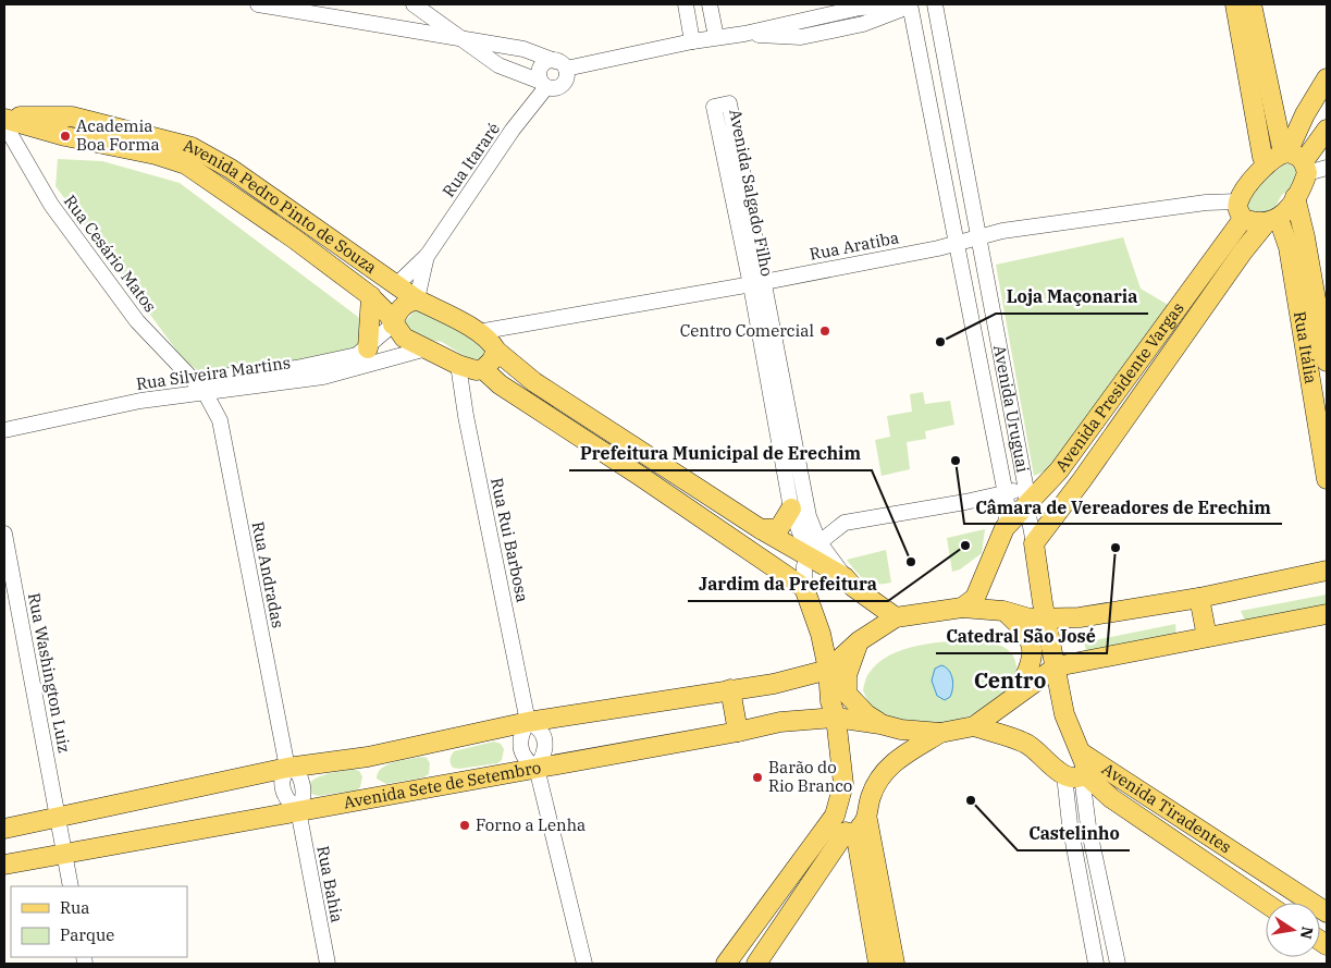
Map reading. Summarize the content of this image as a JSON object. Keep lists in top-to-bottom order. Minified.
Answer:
{"streets":{"main road":["Avenida Pedro Pinto de Souza","Rua Itália","Avenida Presidente Vargas","Avenida Uruguai","Avenida Sete de Setembro","Avenida Tiradentes"],"street":["Rua Itararé","Avenida Salgado Filho","Rua Aratiba","Rua Cesário Matos","Rua Silveira Martins","Rua Rui Barbosa","Rua Andradas","Rua Washington Luiz","Rua Bahia"]},"crossings":[["Rua Itararé","Avenida Pedro Pinto de Souza"],["Avenida Salgado Filho","Avenida Pedro Pinto de Souza"],["Avenida Salgado Filho","Rua Aratiba"],["Avenida Pedro Pinto de Souza","Rua Aratiba"],["Avenida Pedro Pinto de Souza","Rua Silveira Martins"],["Avenida Pedro Pinto de Souza","Avenida Presidente Vargas"],["Avenida Pedro Pinto de Souza","Rua Rui Barbosa"],["Avenida Pedro Pinto de Souza","Avenida Sete de Setembro"],["Avenida Pedro Pinto de Souza","Avenida Tiradentes"],["Rua Aratiba","Avenida Presidente Vargas"],["Rua Aratiba","Avenida Uruguai"],["Rua Cesário Matos","Rua Silveira Martins"],["Rua Cesário Matos","Rua Andradas"],["Rua Itália","Avenida Presidente Vargas"],["Rua Silveira Martins","Rua Andradas"],["Avenida Presidente Vargas","Avenida Uruguai"],["Avenida Presidente Vargas","Avenida Sete de Setembro"],["Avenida Presidente Vargas","Avenida Tiradentes"],["Rua Washington Luiz","Avenida Sete de Setembro"],["Avenida Sete de Setembro","Avenida Tiradentes"],["Avenida Sete de Setembro","Rua Bahia"]],"districts":["Centro"],"places":["Academia Boa Forma","Centro Comercial","Loja Maçonaria","Câmara de Vereadores de Erechim","Jardim da Prefeitura","Catedral São José","Prefeitura Municipal de Erechim","Barão do Rio Branco","Castelinho","Forno a Lenha"],"legend":["Rua","Parque"],"north":"right"}
